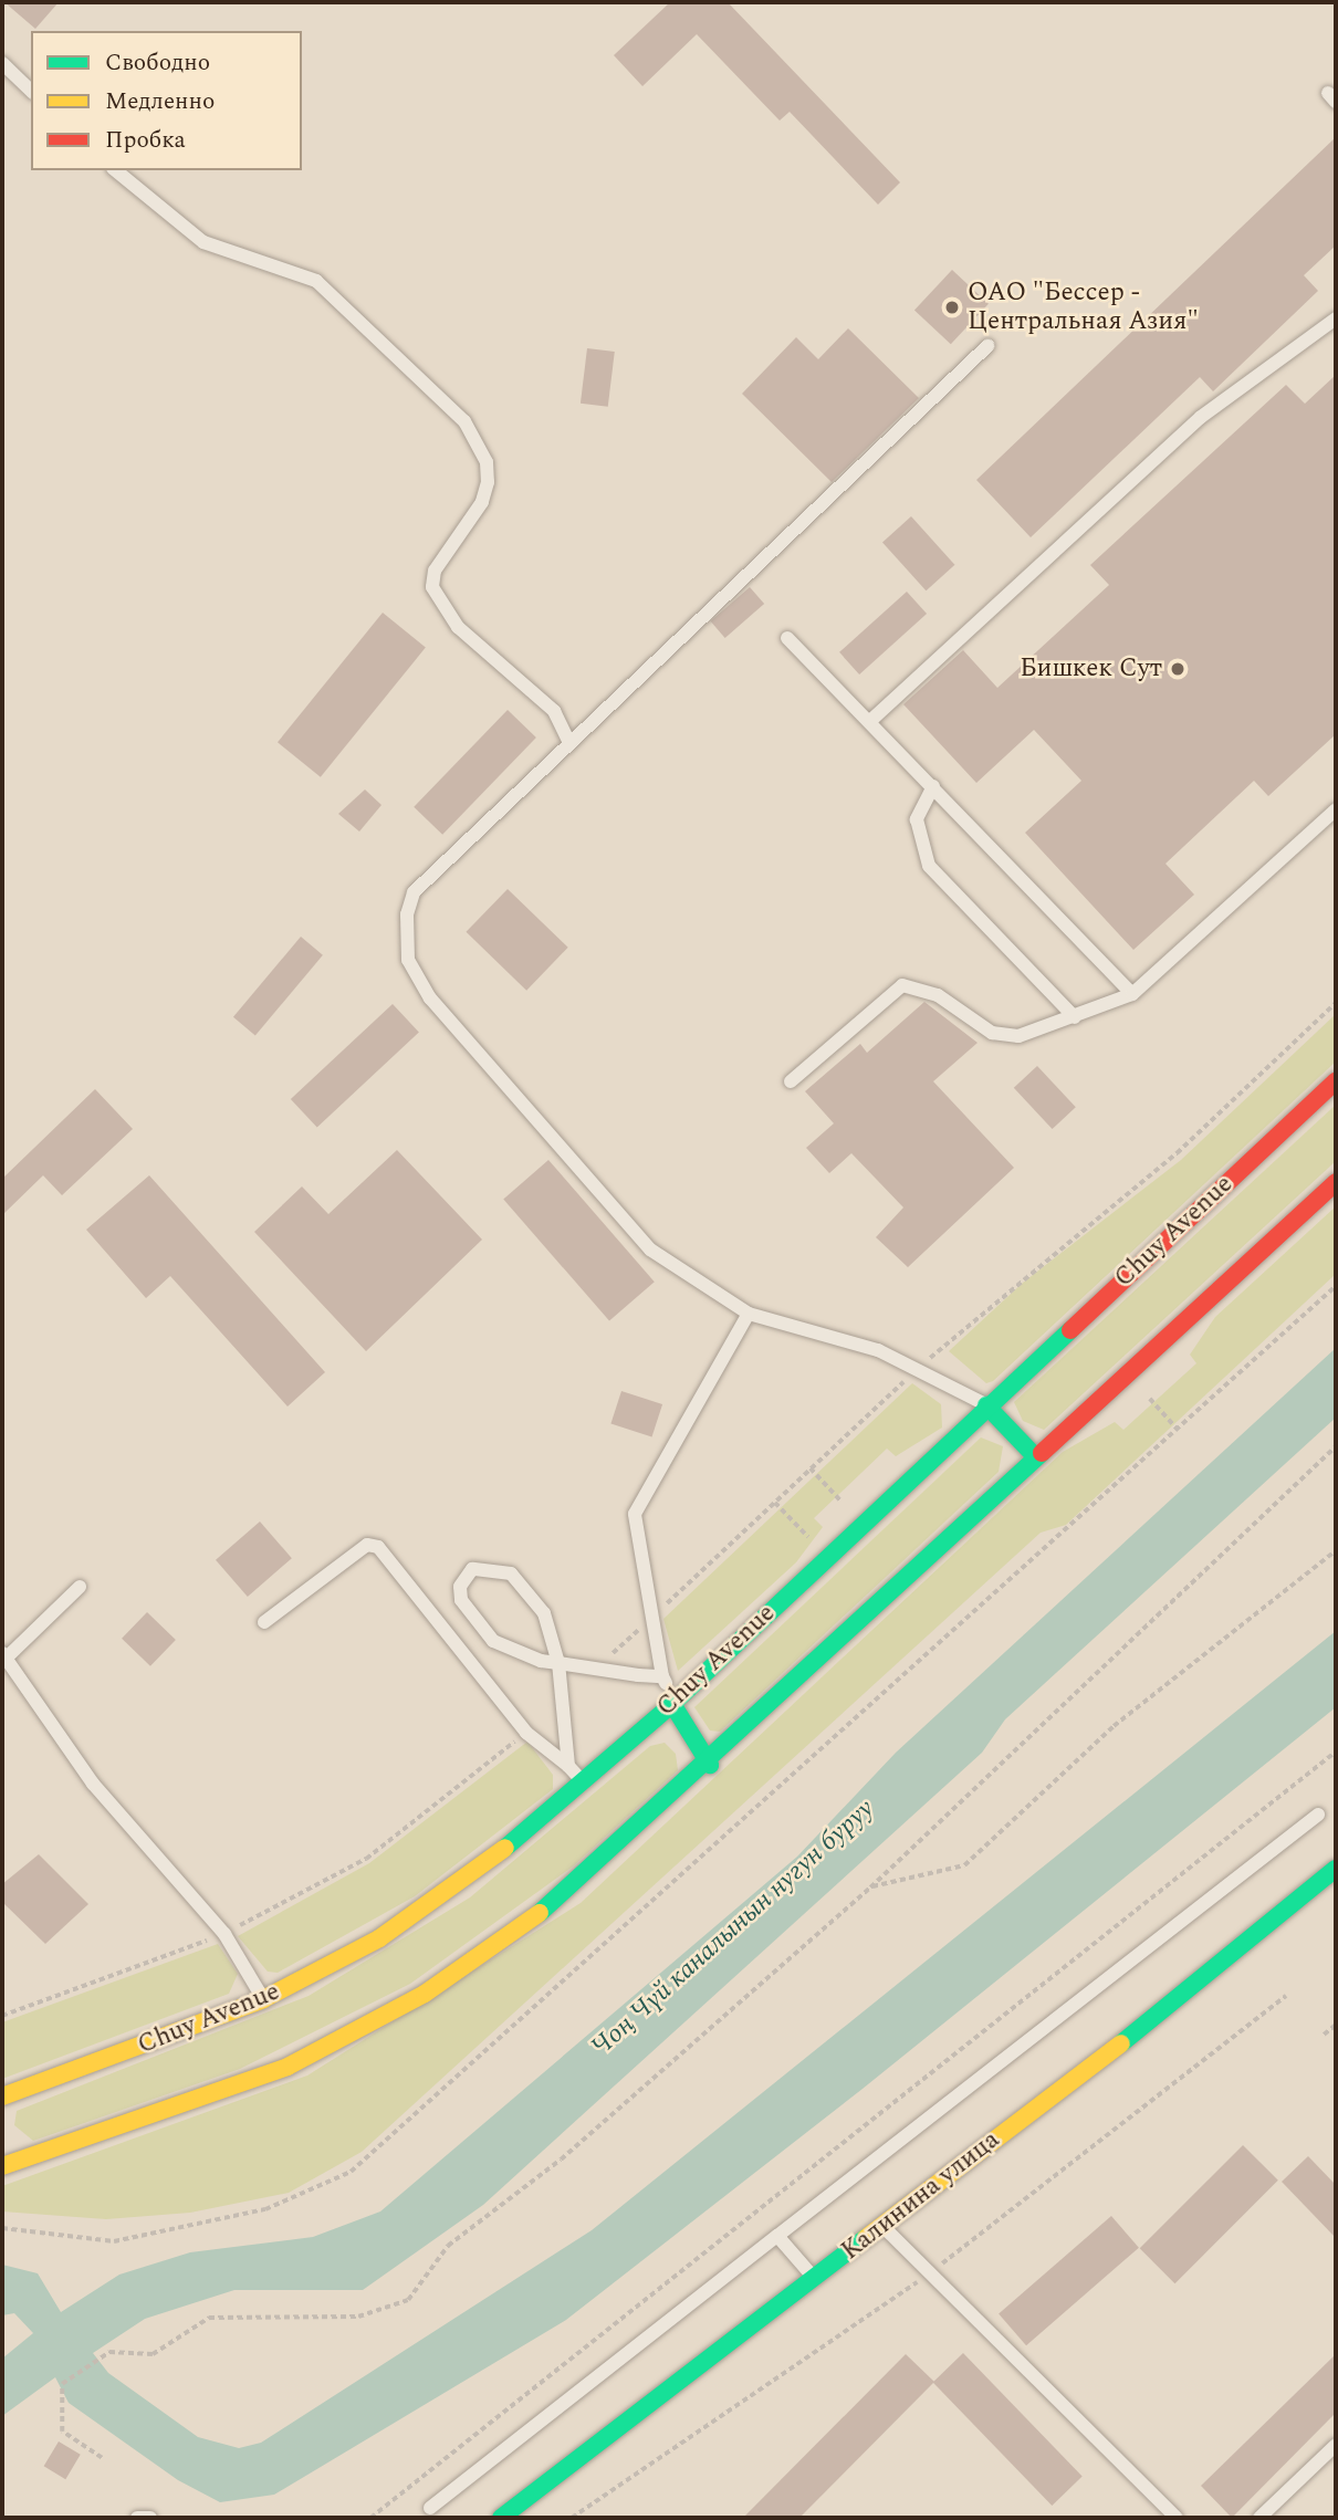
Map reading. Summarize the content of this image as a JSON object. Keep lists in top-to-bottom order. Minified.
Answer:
{"streets":{"main road":["Chuy Avenue","Калинина улица"]},"water":["Чоң Чүй каналынын нугун буруу"],"places":["ОАО \"Бессер - Центральная Азия\"","Бишкек Сут"],"legend":["Свободно","Медленно","Пробка"]}
